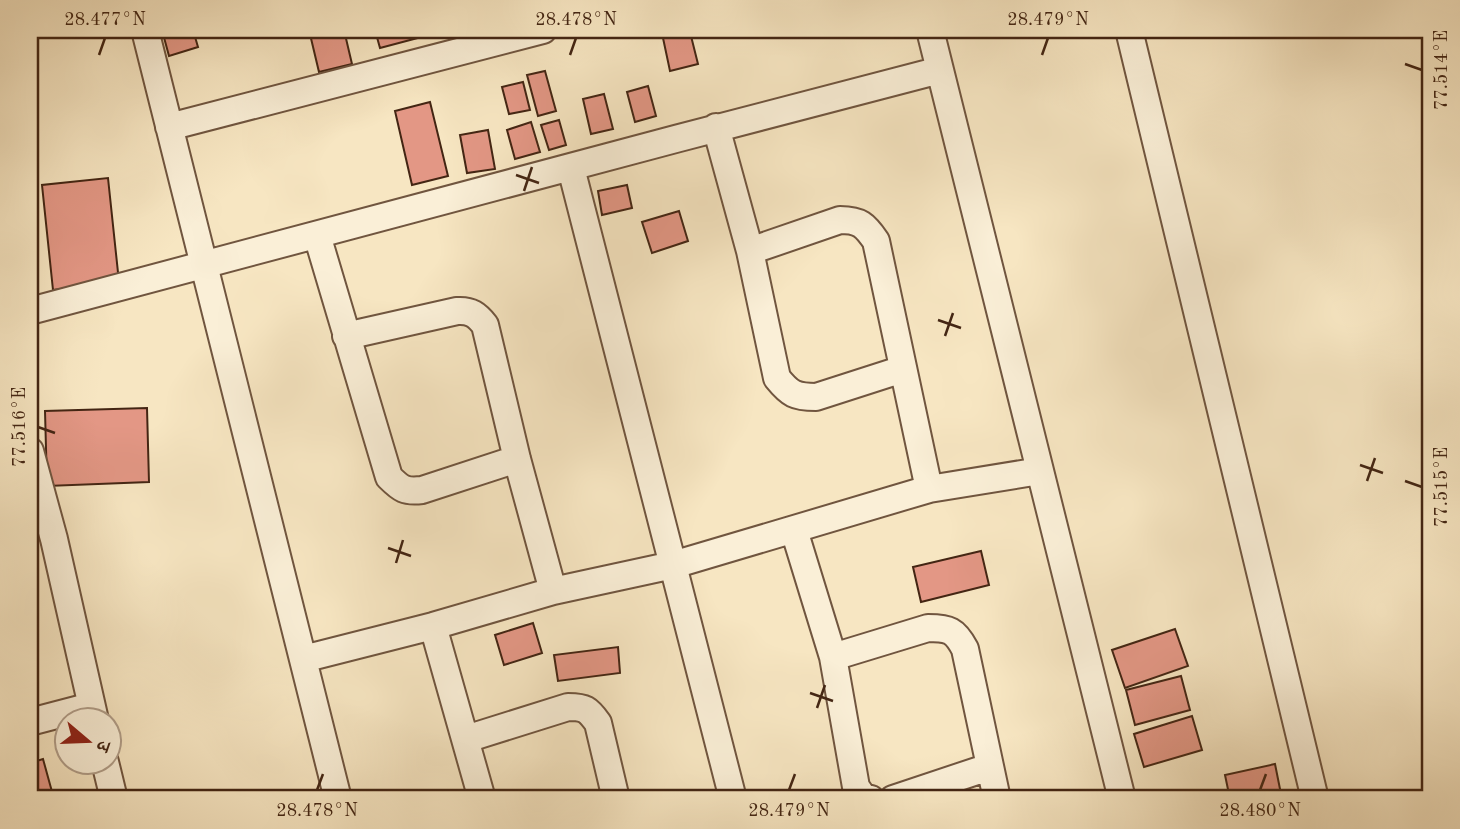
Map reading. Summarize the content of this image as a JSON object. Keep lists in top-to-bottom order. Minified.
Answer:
{"north":"right","coordinates":["28.477°N","28.478°N","28.479°N","77.514°E","77.516°E","77.515°E","28.480°N"]}
